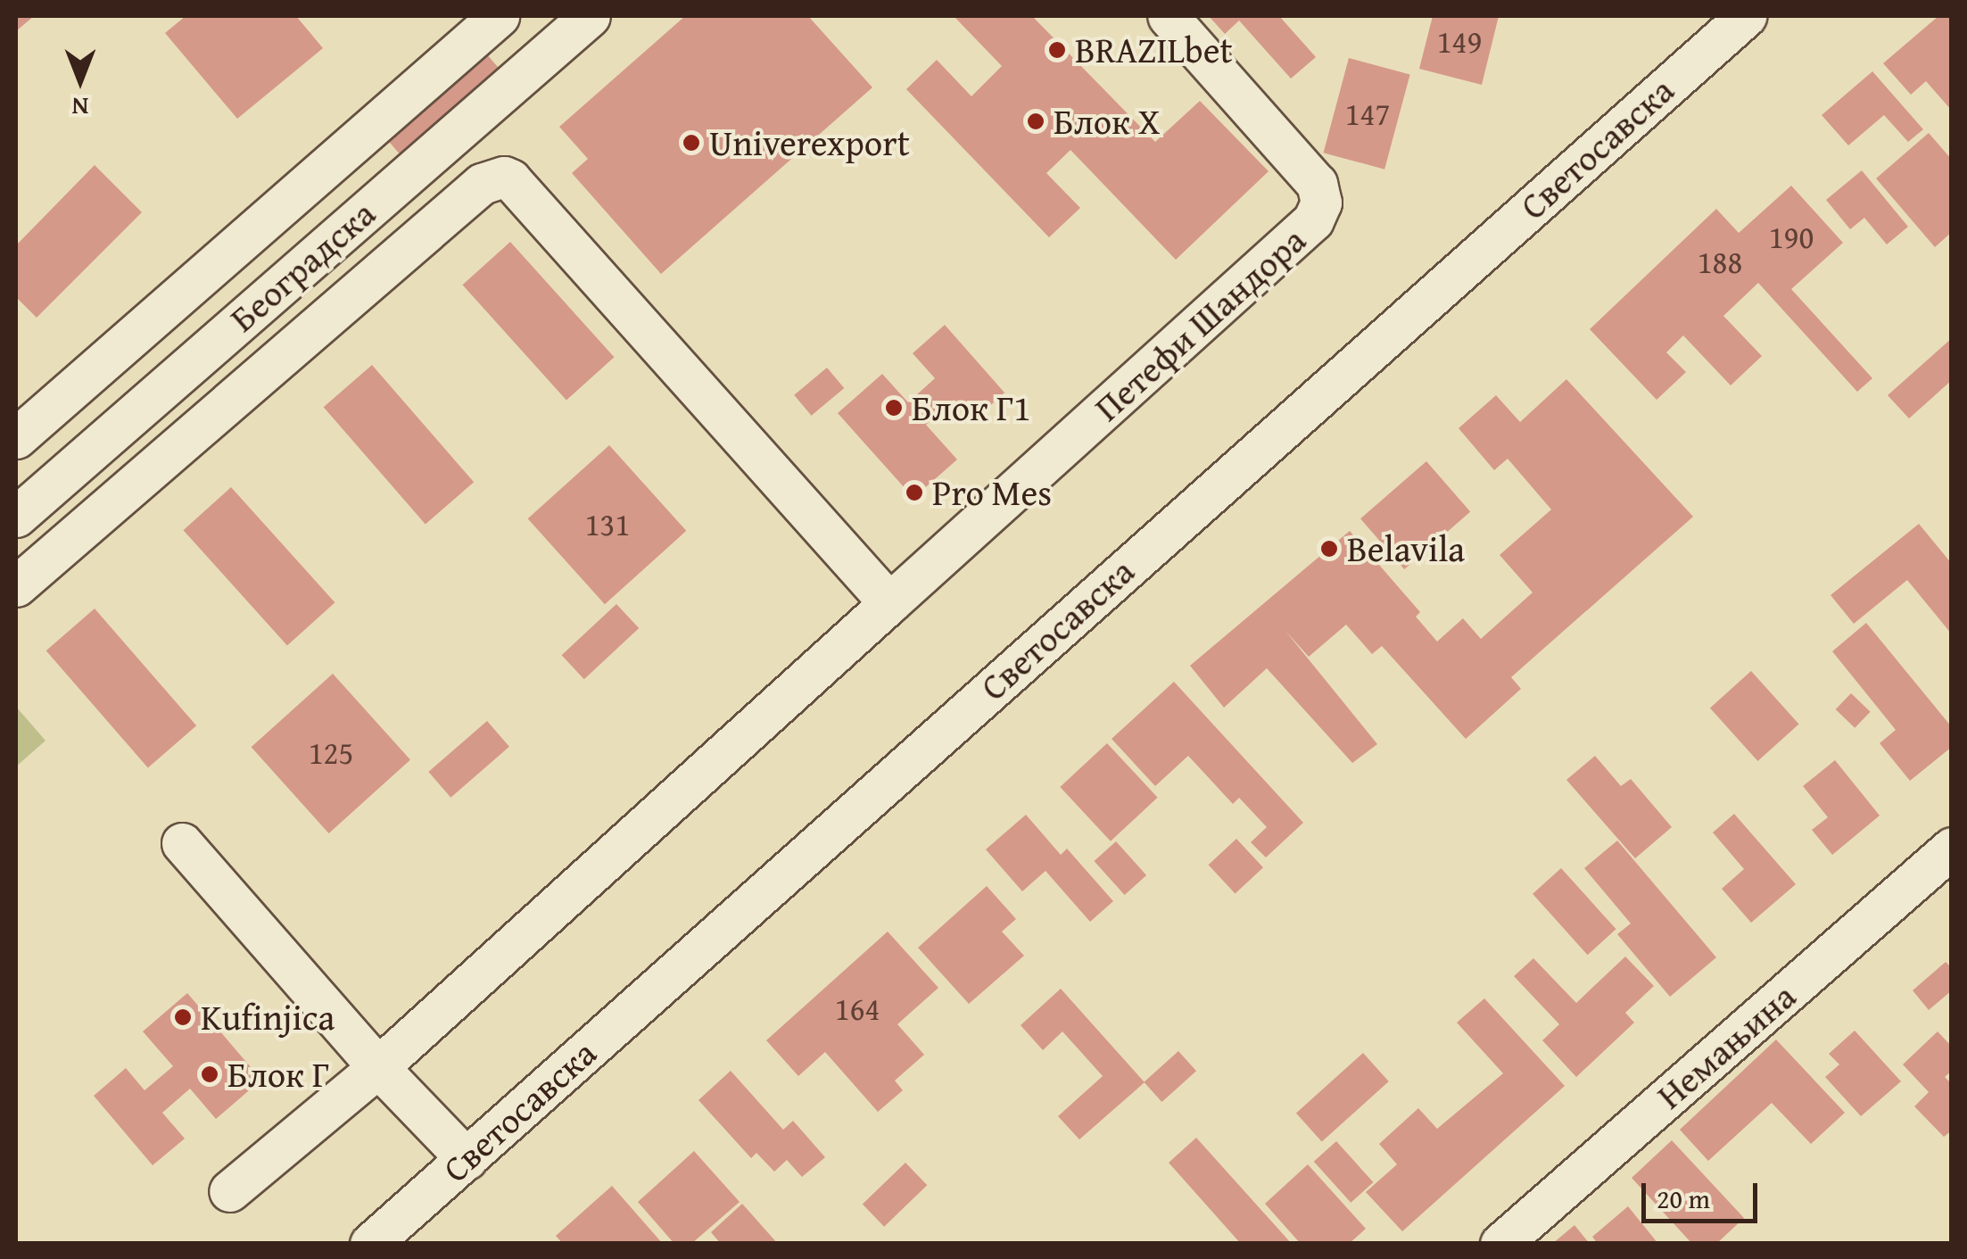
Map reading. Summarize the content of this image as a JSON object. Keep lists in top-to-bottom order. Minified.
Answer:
{"streets":{"street":["Светосавска","Београдска","Петефи Шандора","Немањина"]},"places":["BRAZILbet","Блок Х","Univerexport","Блок Г1","Pro Mes","Belavila","Kufinjica","Блок Г"],"house_numbers":["149","147","190","188","131","125","164"],"scale_bar":"20 m","north":"bottom"}
